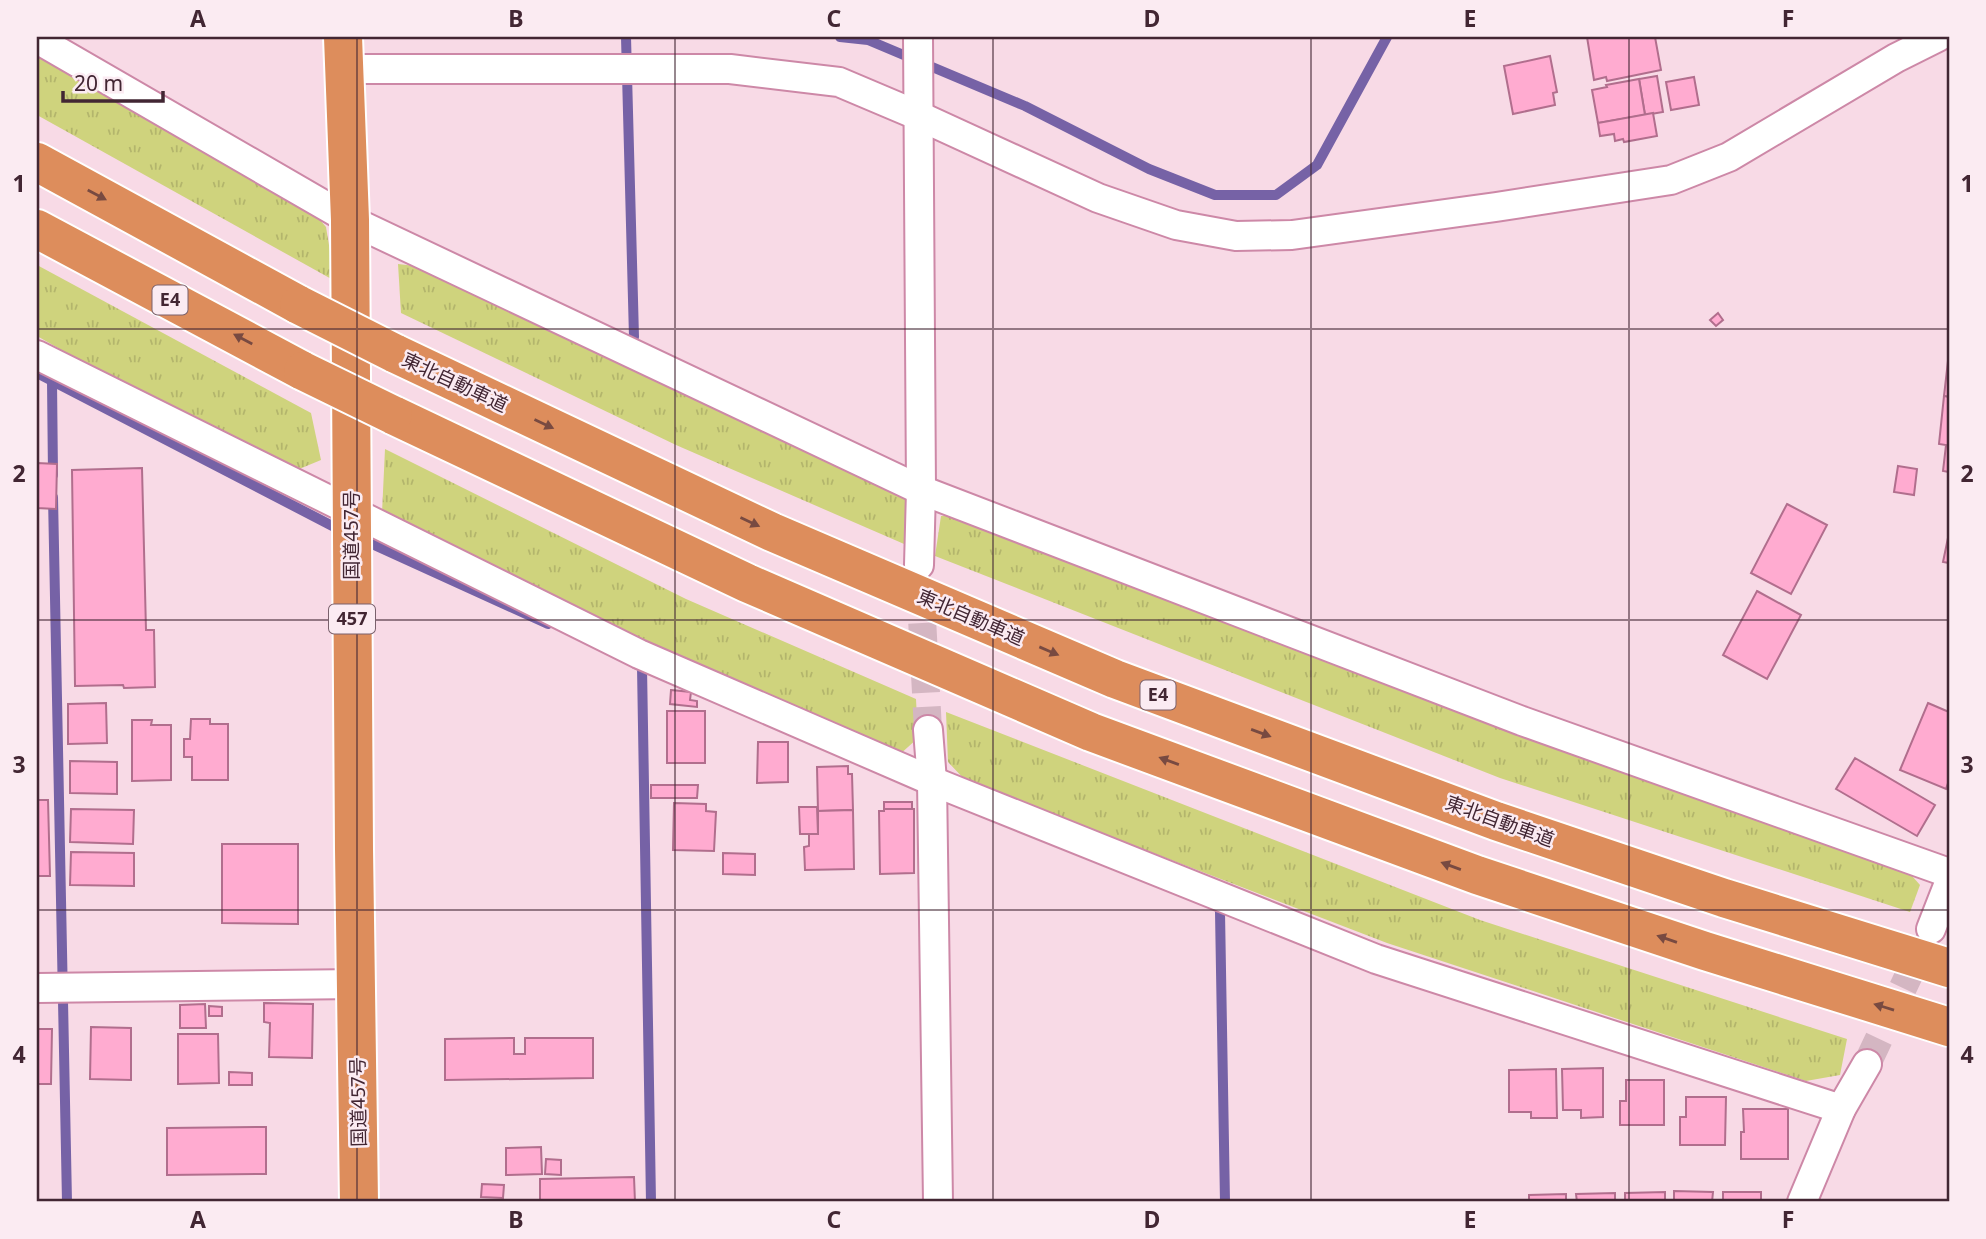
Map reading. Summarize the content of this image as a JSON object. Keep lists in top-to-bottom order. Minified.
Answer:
{"streets":{"highway":["E4","東北自動車道","国道457号","457"]},"scale_bar":"20 m","grid":{"columns":["A","B","C","D","E","F"],"rows":["1","2","3","4"]}}
